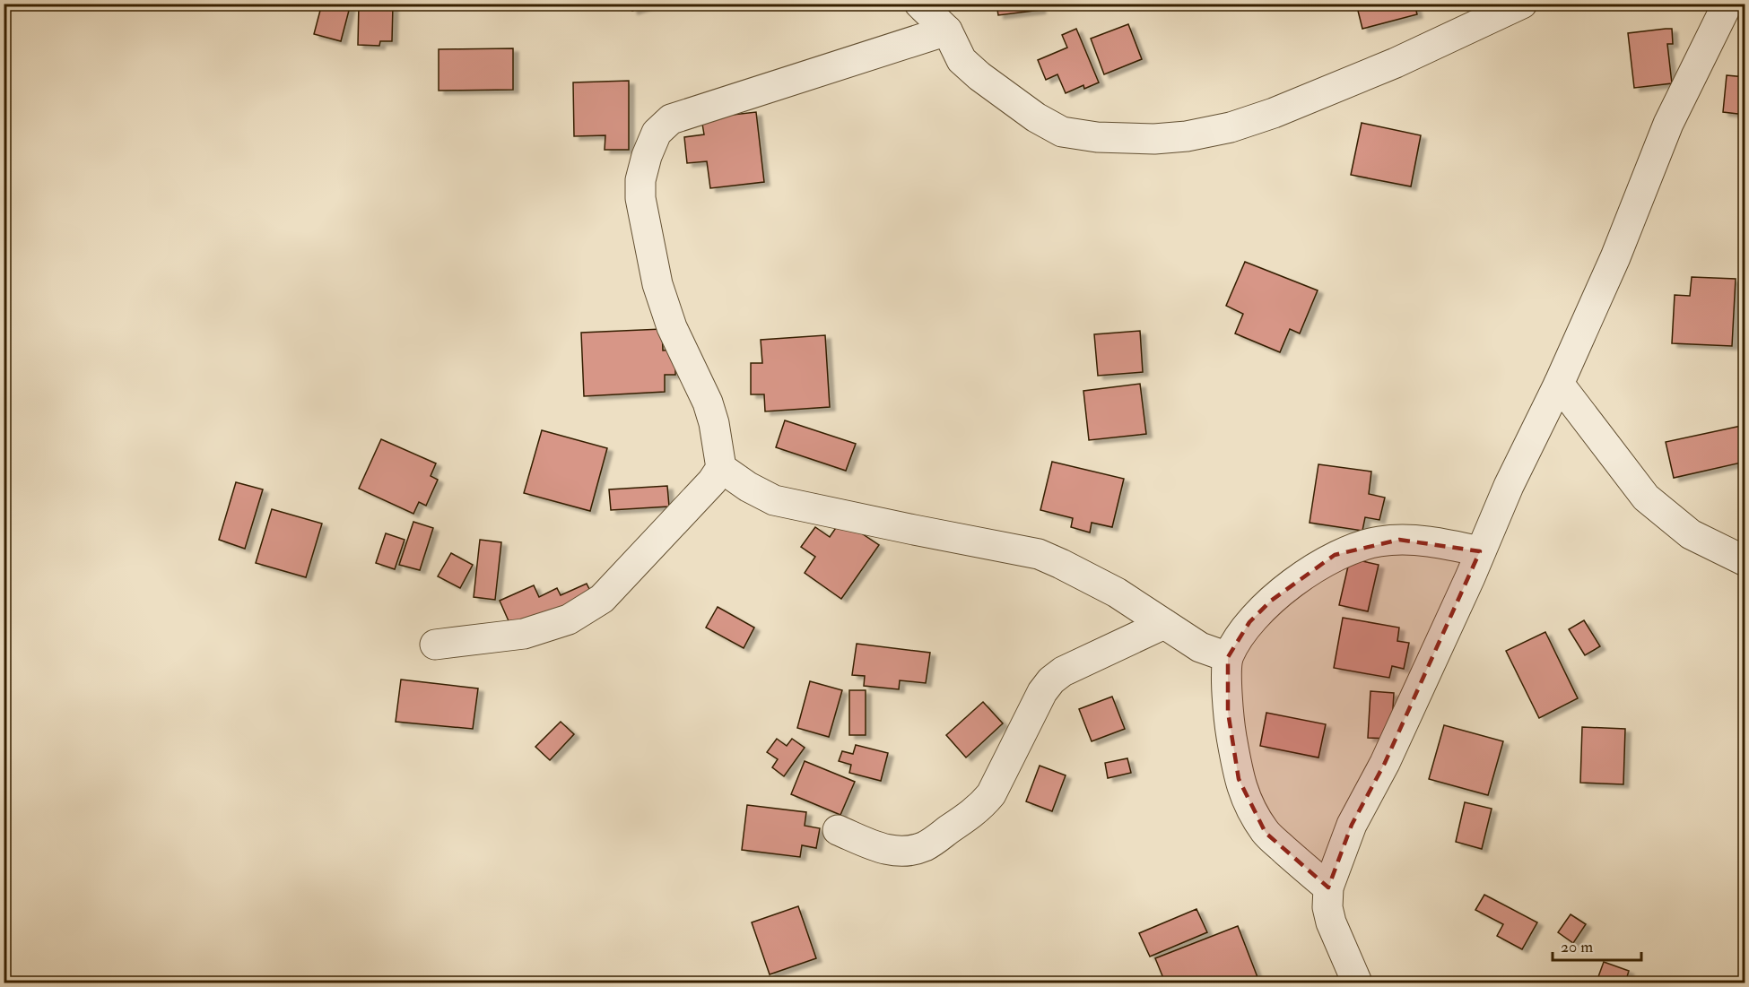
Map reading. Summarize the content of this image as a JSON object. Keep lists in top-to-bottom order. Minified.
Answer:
{"scale_bar":"20 m"}
